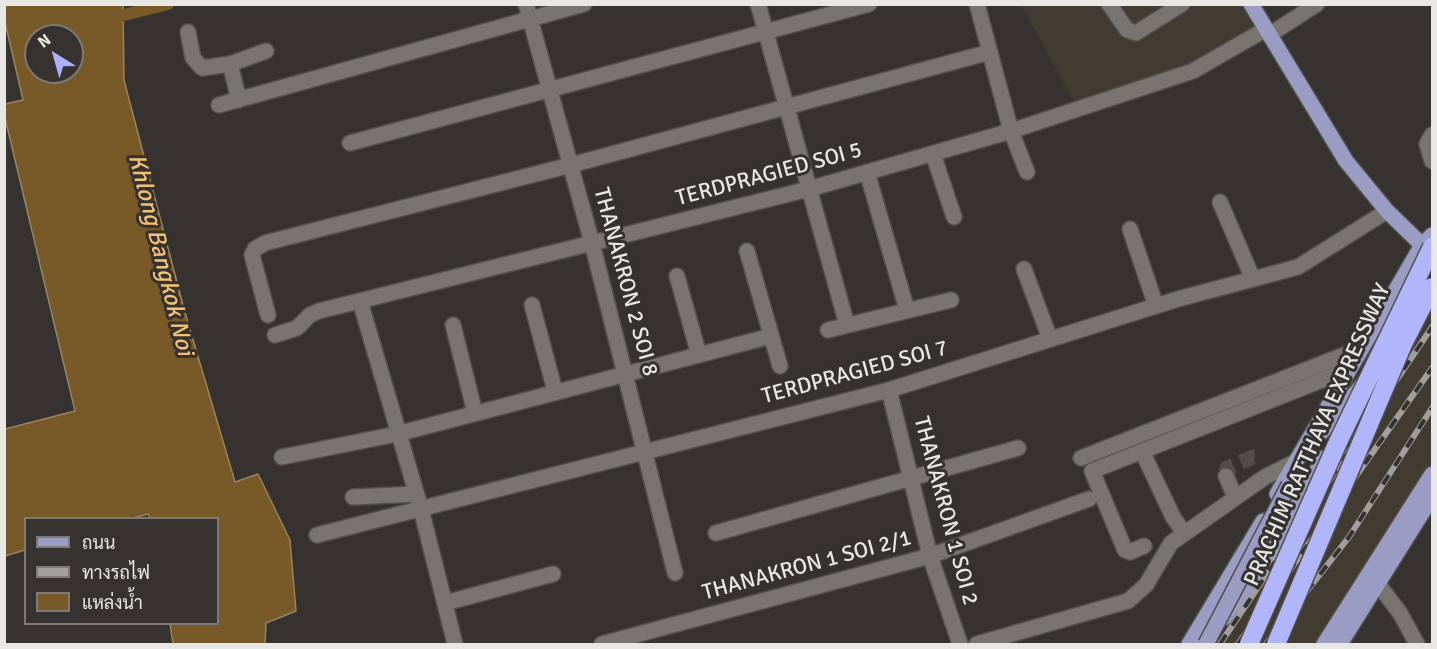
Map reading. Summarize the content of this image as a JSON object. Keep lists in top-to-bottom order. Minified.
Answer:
{"streets":{"highway":["PRACHIM RATTHAYA EXPRESSWAY"],"street":["TERDPRAGIED SOI 5","THANAKRON 2 SOI 8","TERDPRAGIED SOI 7","THANAKRON 1 SOI 2","THANAKRON 1 SOI 2/1"]},"crossings":[["TERDPRAGIED SOI 5","THANAKRON 2 SOI 8"],["THANAKRON 2 SOI 8","TERDPRAGIED SOI 7"],["TERDPRAGIED SOI 7","THANAKRON 1 SOI 2"],["THANAKRON 1 SOI 2","THANAKRON 1 SOI 2/1"]],"water":["Khlong Bangkok Noi"],"legend":["ถนน","ทางรถไฟ","แหล่งน้ำ"],"north":"top left"}
